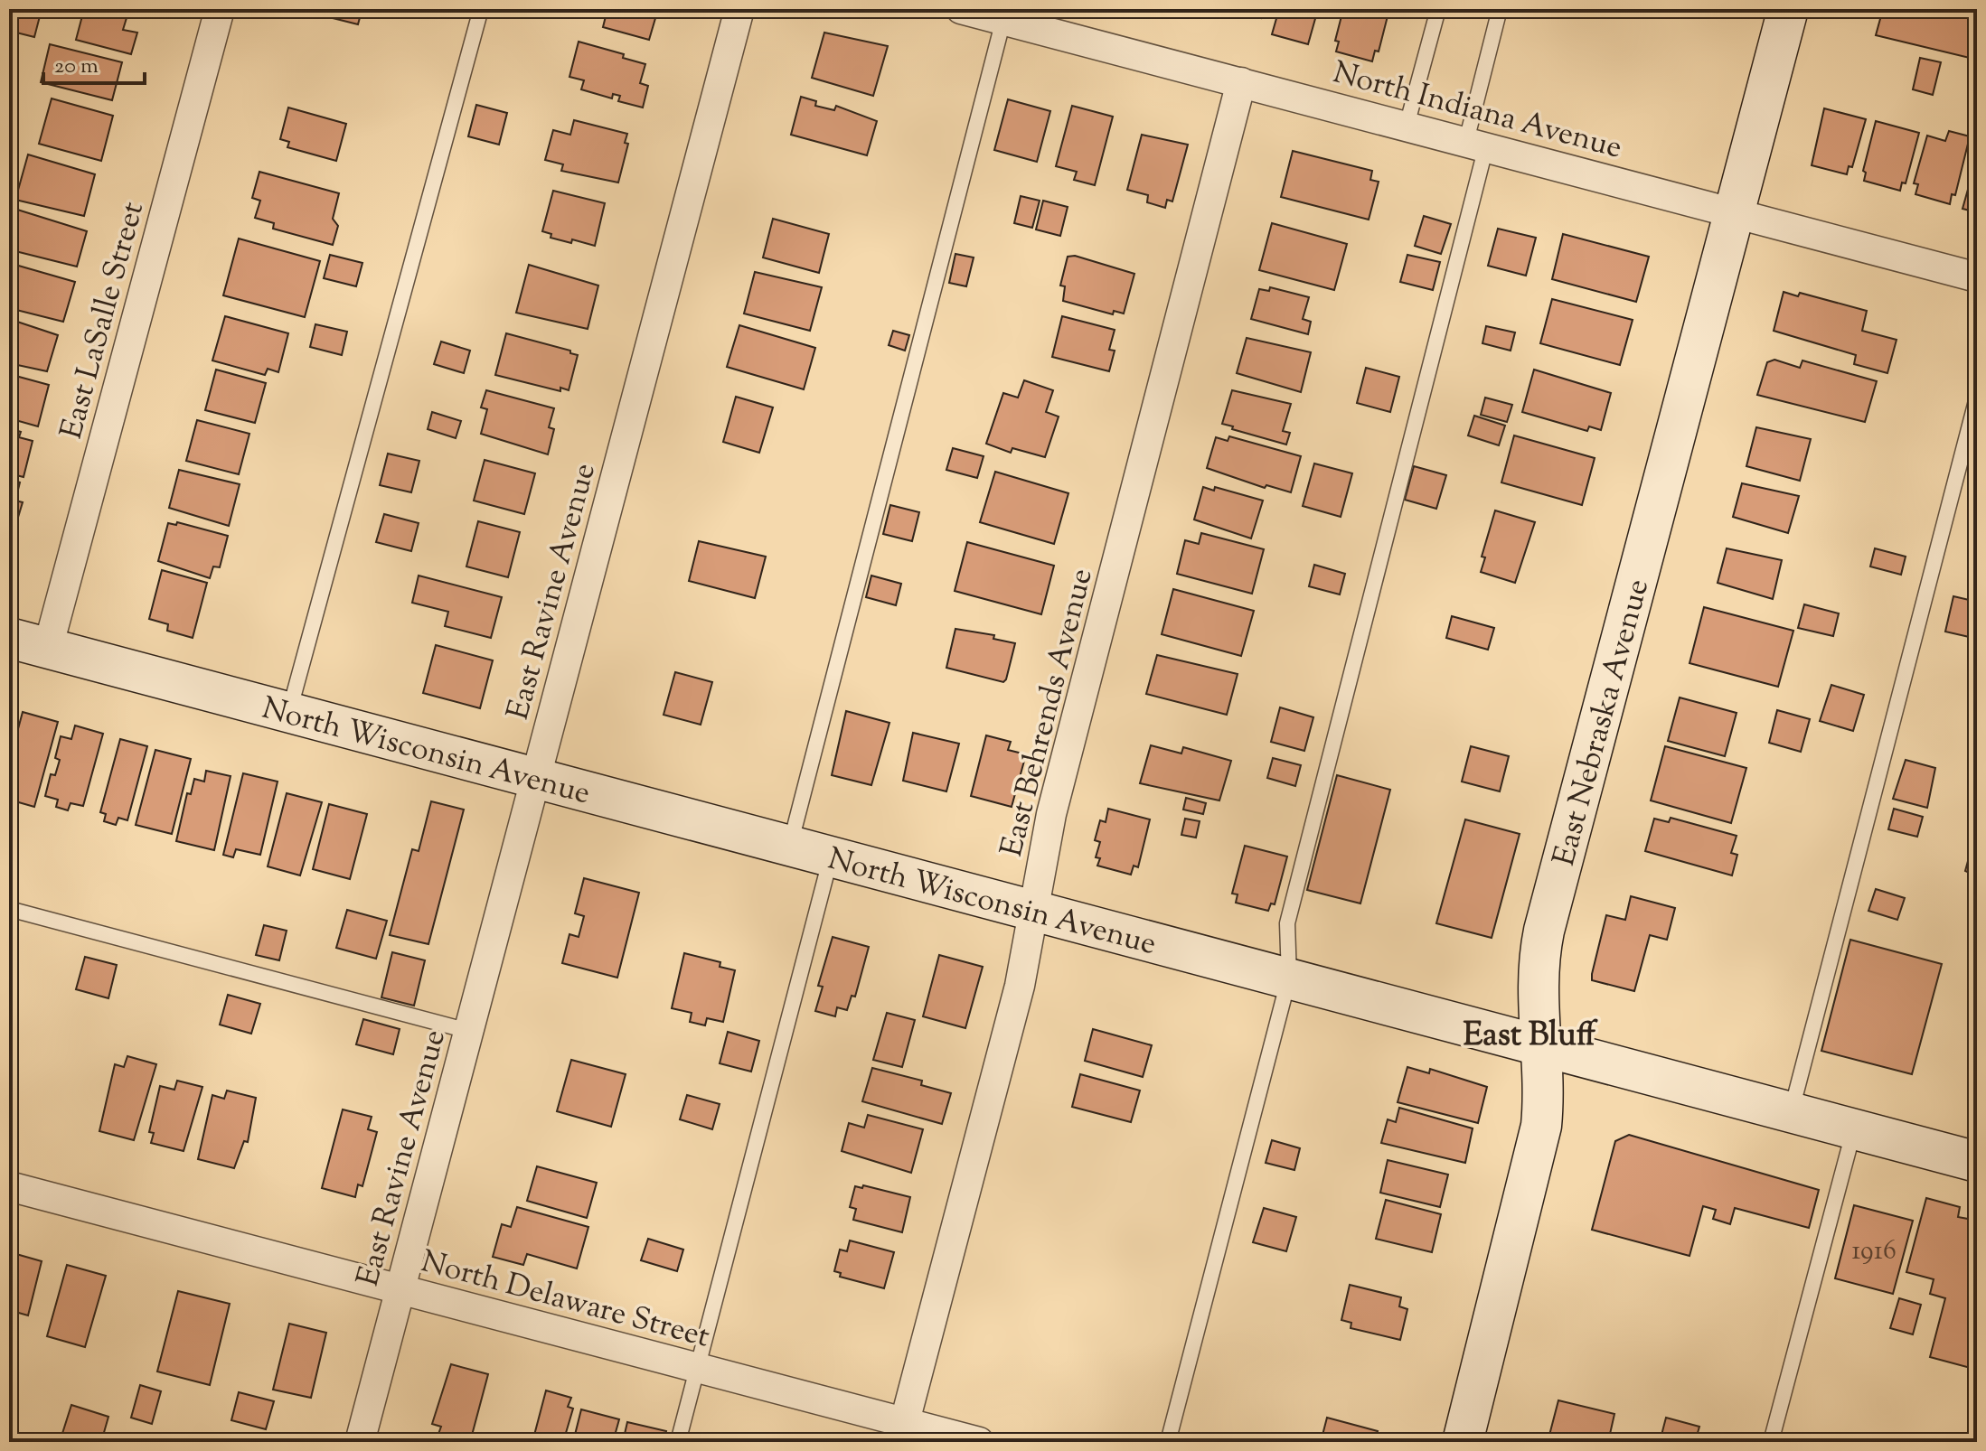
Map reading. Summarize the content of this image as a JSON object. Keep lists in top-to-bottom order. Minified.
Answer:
{"streets":{"street":["North Indiana Avenue","East LaSalle Street","East Ravine Avenue","East Behrends Avenue","East Nebraska Avenue","North Wisconsin Avenue","North Delaware Street"]},"crossings":[["North Indiana Avenue","East Behrends Avenue"],["North Indiana Avenue","East Nebraska Avenue"],["East LaSalle Street","North Wisconsin Avenue"],["East Ravine Avenue","North Wisconsin Avenue"],["East Ravine Avenue","North Delaware Street"],["East Behrends Avenue","North Wisconsin Avenue"],["East Behrends Avenue","North Delaware Street"],["East Nebraska Avenue","North Wisconsin Avenue"]],"districts":["East Bluff"],"house_numbers":["1916"],"scale_bar":"20 m"}
